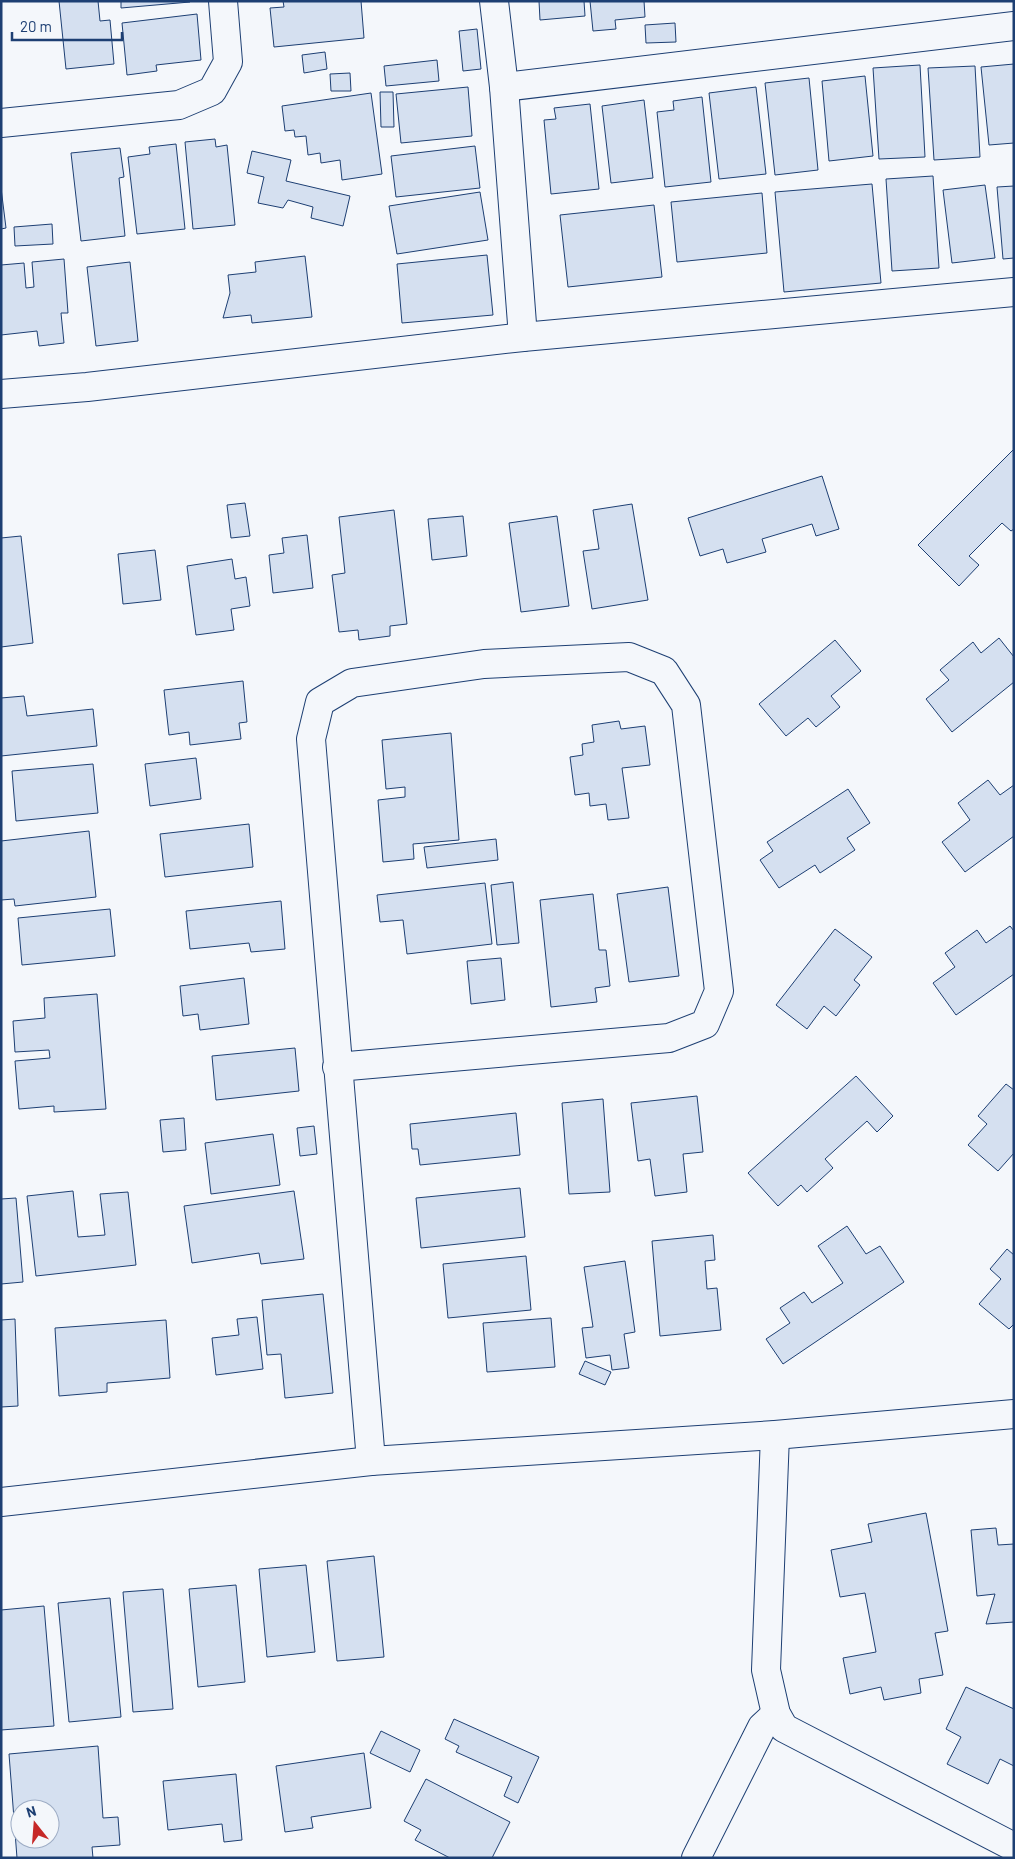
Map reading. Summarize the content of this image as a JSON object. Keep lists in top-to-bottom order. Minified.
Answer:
{"scale_bar":"20 m","north":"top"}
